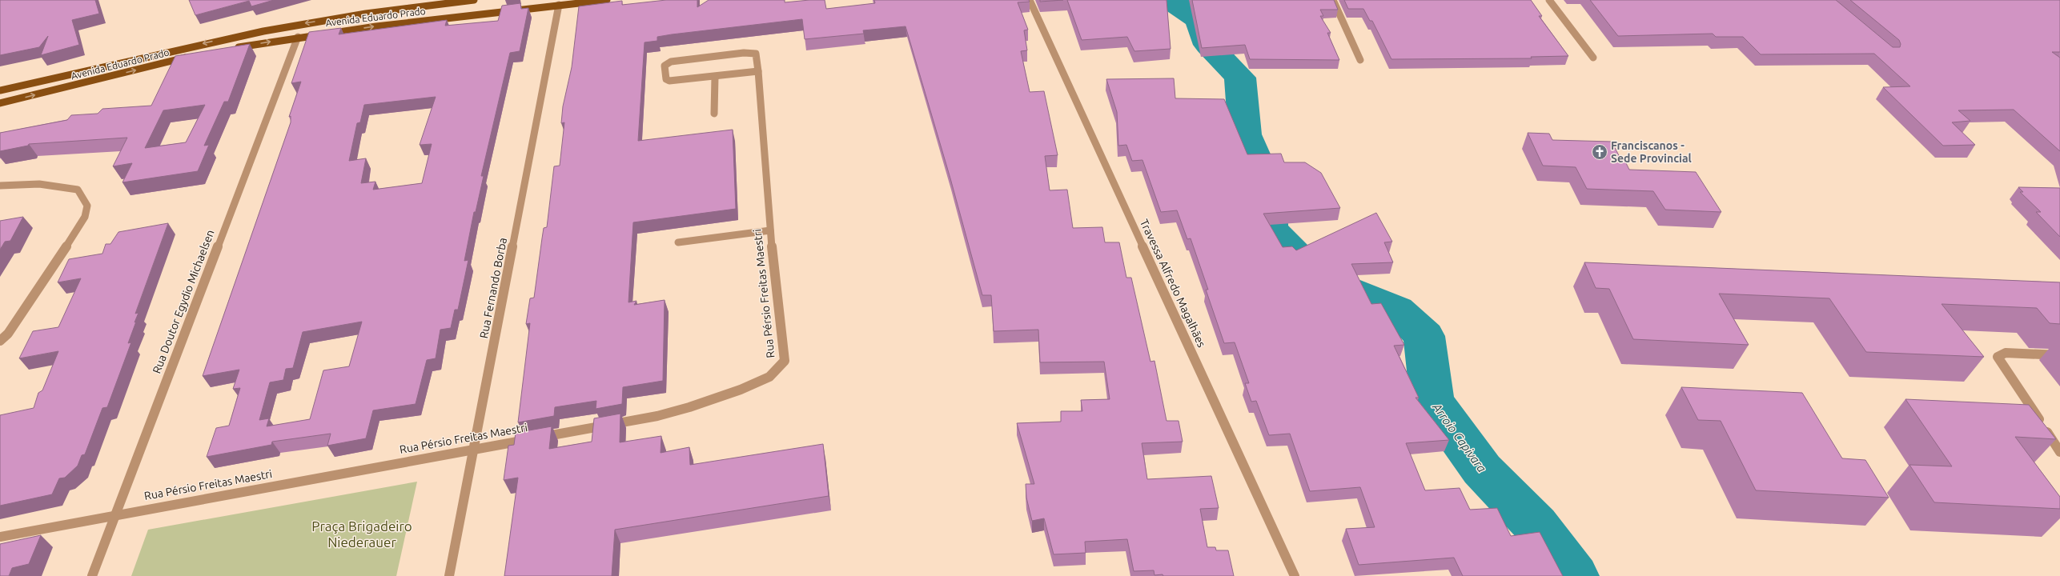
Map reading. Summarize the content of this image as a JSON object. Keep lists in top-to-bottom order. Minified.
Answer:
{"streets":{"main road":["Avenida Eduardo Prado"],"street":["Travessa Alfredo Magalhães","Rua Fernando Borba","Rua Pérsio Freitas Maestri","Rua Doutor Egydio Michaelsen"]},"crossings":[["Avenida Eduardo Prado","Rua Fernando Borba"],["Avenida Eduardo Prado","Rua Doutor Egydio Michaelsen"],["Rua Fernando Borba","Rua Pérsio Freitas Maestri"],["Rua Pérsio Freitas Maestri","Rua Doutor Egydio Michaelsen"]],"water":["Arroio Capivara"],"parks":["Praça Brigadeiro Niederauer"],"places":{"church":["Franciscanos - Sede Provincial"]}}
